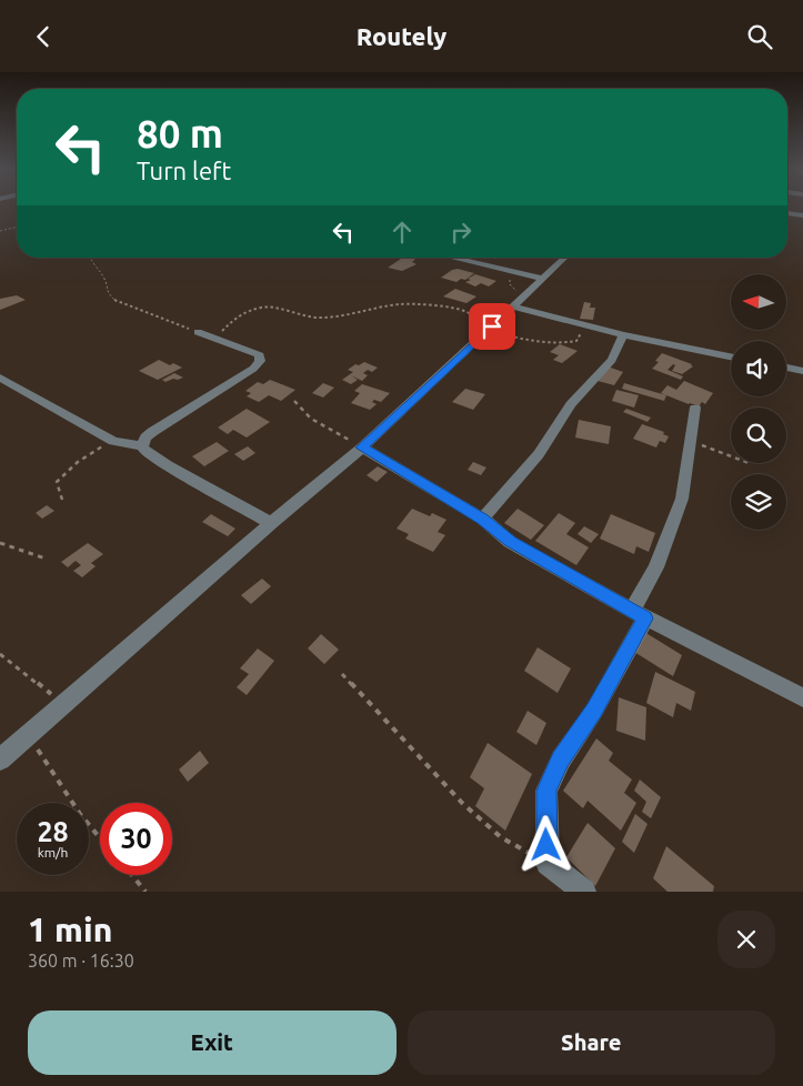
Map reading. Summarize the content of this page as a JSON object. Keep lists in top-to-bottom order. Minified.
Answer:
{"north":"left","page":{"header":"Routely","turn":["80 m","Turn left"],"speed":"28 km/h","limit":"30","heading":["1 min","360 m · 16:30"],"buttons":["Exit","Share"]}}
